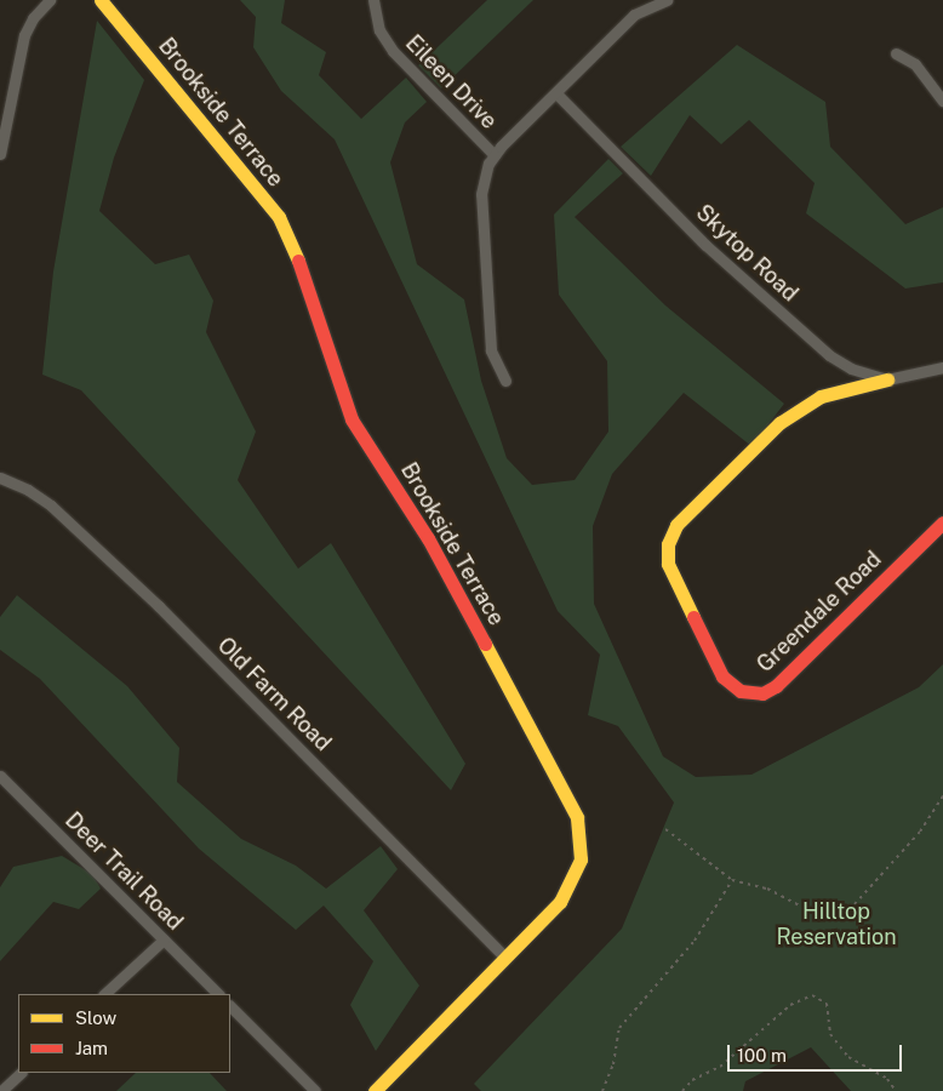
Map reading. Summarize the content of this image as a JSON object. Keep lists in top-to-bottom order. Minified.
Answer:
{"streets":{"street":["Eileen Drive","Brookside Terrace","Skytop Road","Greendale Road","Old Farm Road","Deer Trail Road"]},"crossings":[["Brookside Terrace","Old Farm Road"],["Skytop Road","Greendale Road"]],"parks":["Hilltop Reservation"],"legend":["Slow","Jam"],"scale_bar":"100 m"}
